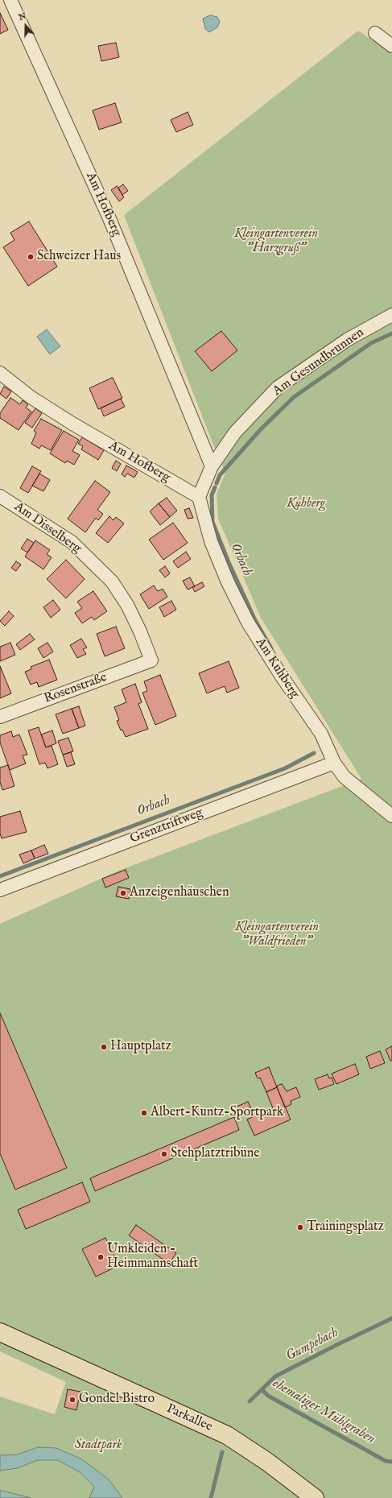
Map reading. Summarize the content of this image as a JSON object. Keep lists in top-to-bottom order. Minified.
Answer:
{"streets":{"main road":["Parkallee"],"street":["Am Hofberg","Am Gesundbrunnen","Am Disselberg","Am Kuhberg","Rosenstraße","Grenztriftweg"]},"crossings":[["Am Hofberg","Am Gesundbrunnen"],["Am Hofberg","Am Kuhberg"],["Am Gesundbrunnen","Am Kuhberg"],["Am Disselberg","Rosenstraße"],["Am Kuhberg","Grenztriftweg"]],"water":["Orbach","Gumpebach","ehemaliger Mühlgraben"],"parks":["Kleingartenverein \"Harzgruß\"","Kuhberg","Kleingartenverein \"Waldfrieden\"","Stadtpark"],"places":["Schweizer Haus","Anzeigenhäuschen","Hauptplatz","Albert-Kuntz-Sportpark","Stehplatztribüne","Trainingsplatz","Umkleiden - Heimmannschaft","Gondel Bistro"],"north":"top"}
